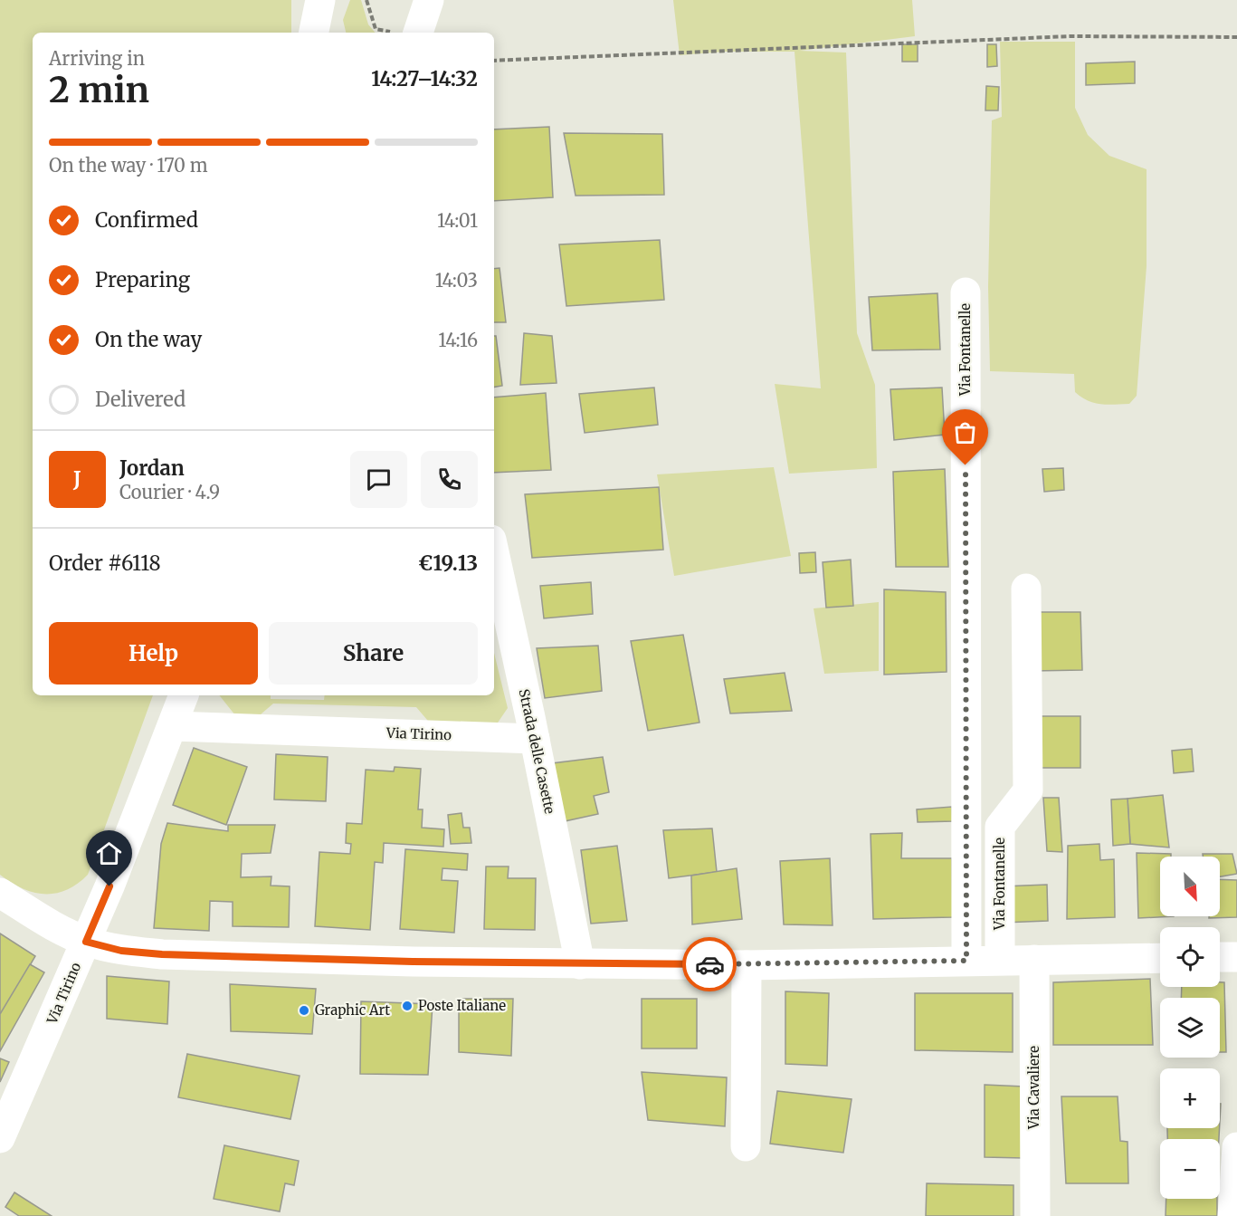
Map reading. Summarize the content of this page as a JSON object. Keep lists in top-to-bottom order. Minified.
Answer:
{"streets":{"street":["Via Fontanelle","Via Tirino","Strada delle Casette","Via Cavaliere"]},"crossings":[["Via Tirino","Strada delle Casette"]],"places":["Poste Italiane","Graphic Art"],"north":"bottom right","page":{"heading":["2 min","Arriving in","14:27–14:32"],"panel":["Jordan","Courier · 4.9","Order #6118","€19.13"],"bar":"On the way · 170 m","list":[["Confirmed","14:01"],["Preparing","14:03"],["On the way","14:16"],"Delivered"],"round":"J","buttons":["Help","Share"],"map_buttons":["+","−"]}}
